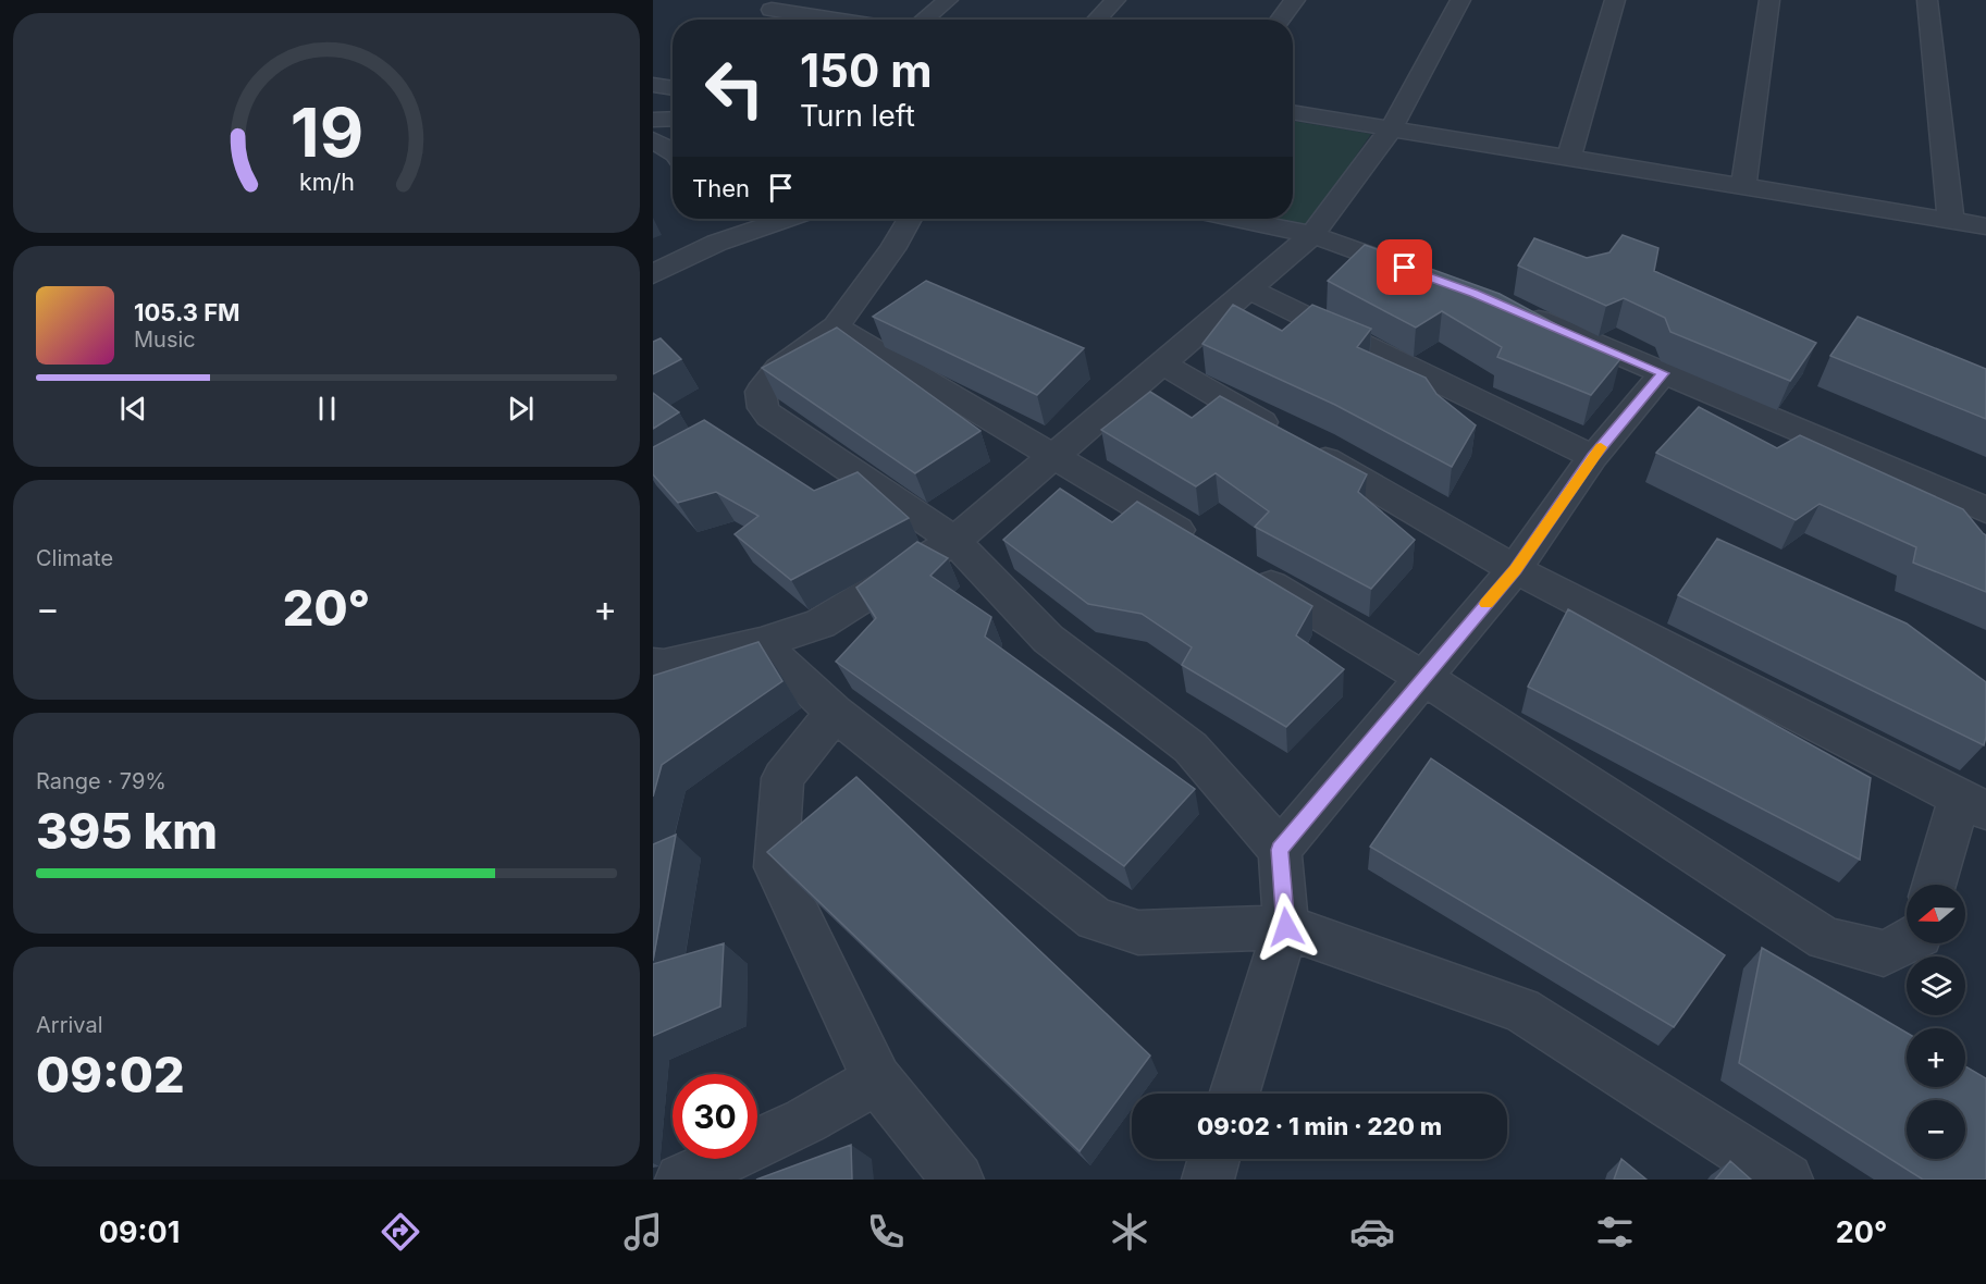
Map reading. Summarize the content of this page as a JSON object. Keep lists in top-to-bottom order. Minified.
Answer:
{"north":"left","page":{"turn":["150 m","Turn left"],"then":"Then","song":["105.3 FM","Music"],"tile":["Climate",["Range · 79%","395 km"],["Arrival","09:02"]],"heat":["−","20°","+"],"map_buttons":["+","−"],"limit":"30","trip":"09:02 · 1 min · 220 m","tabs":["09:01","20°"],"gauge":["19","km/h"]}}
